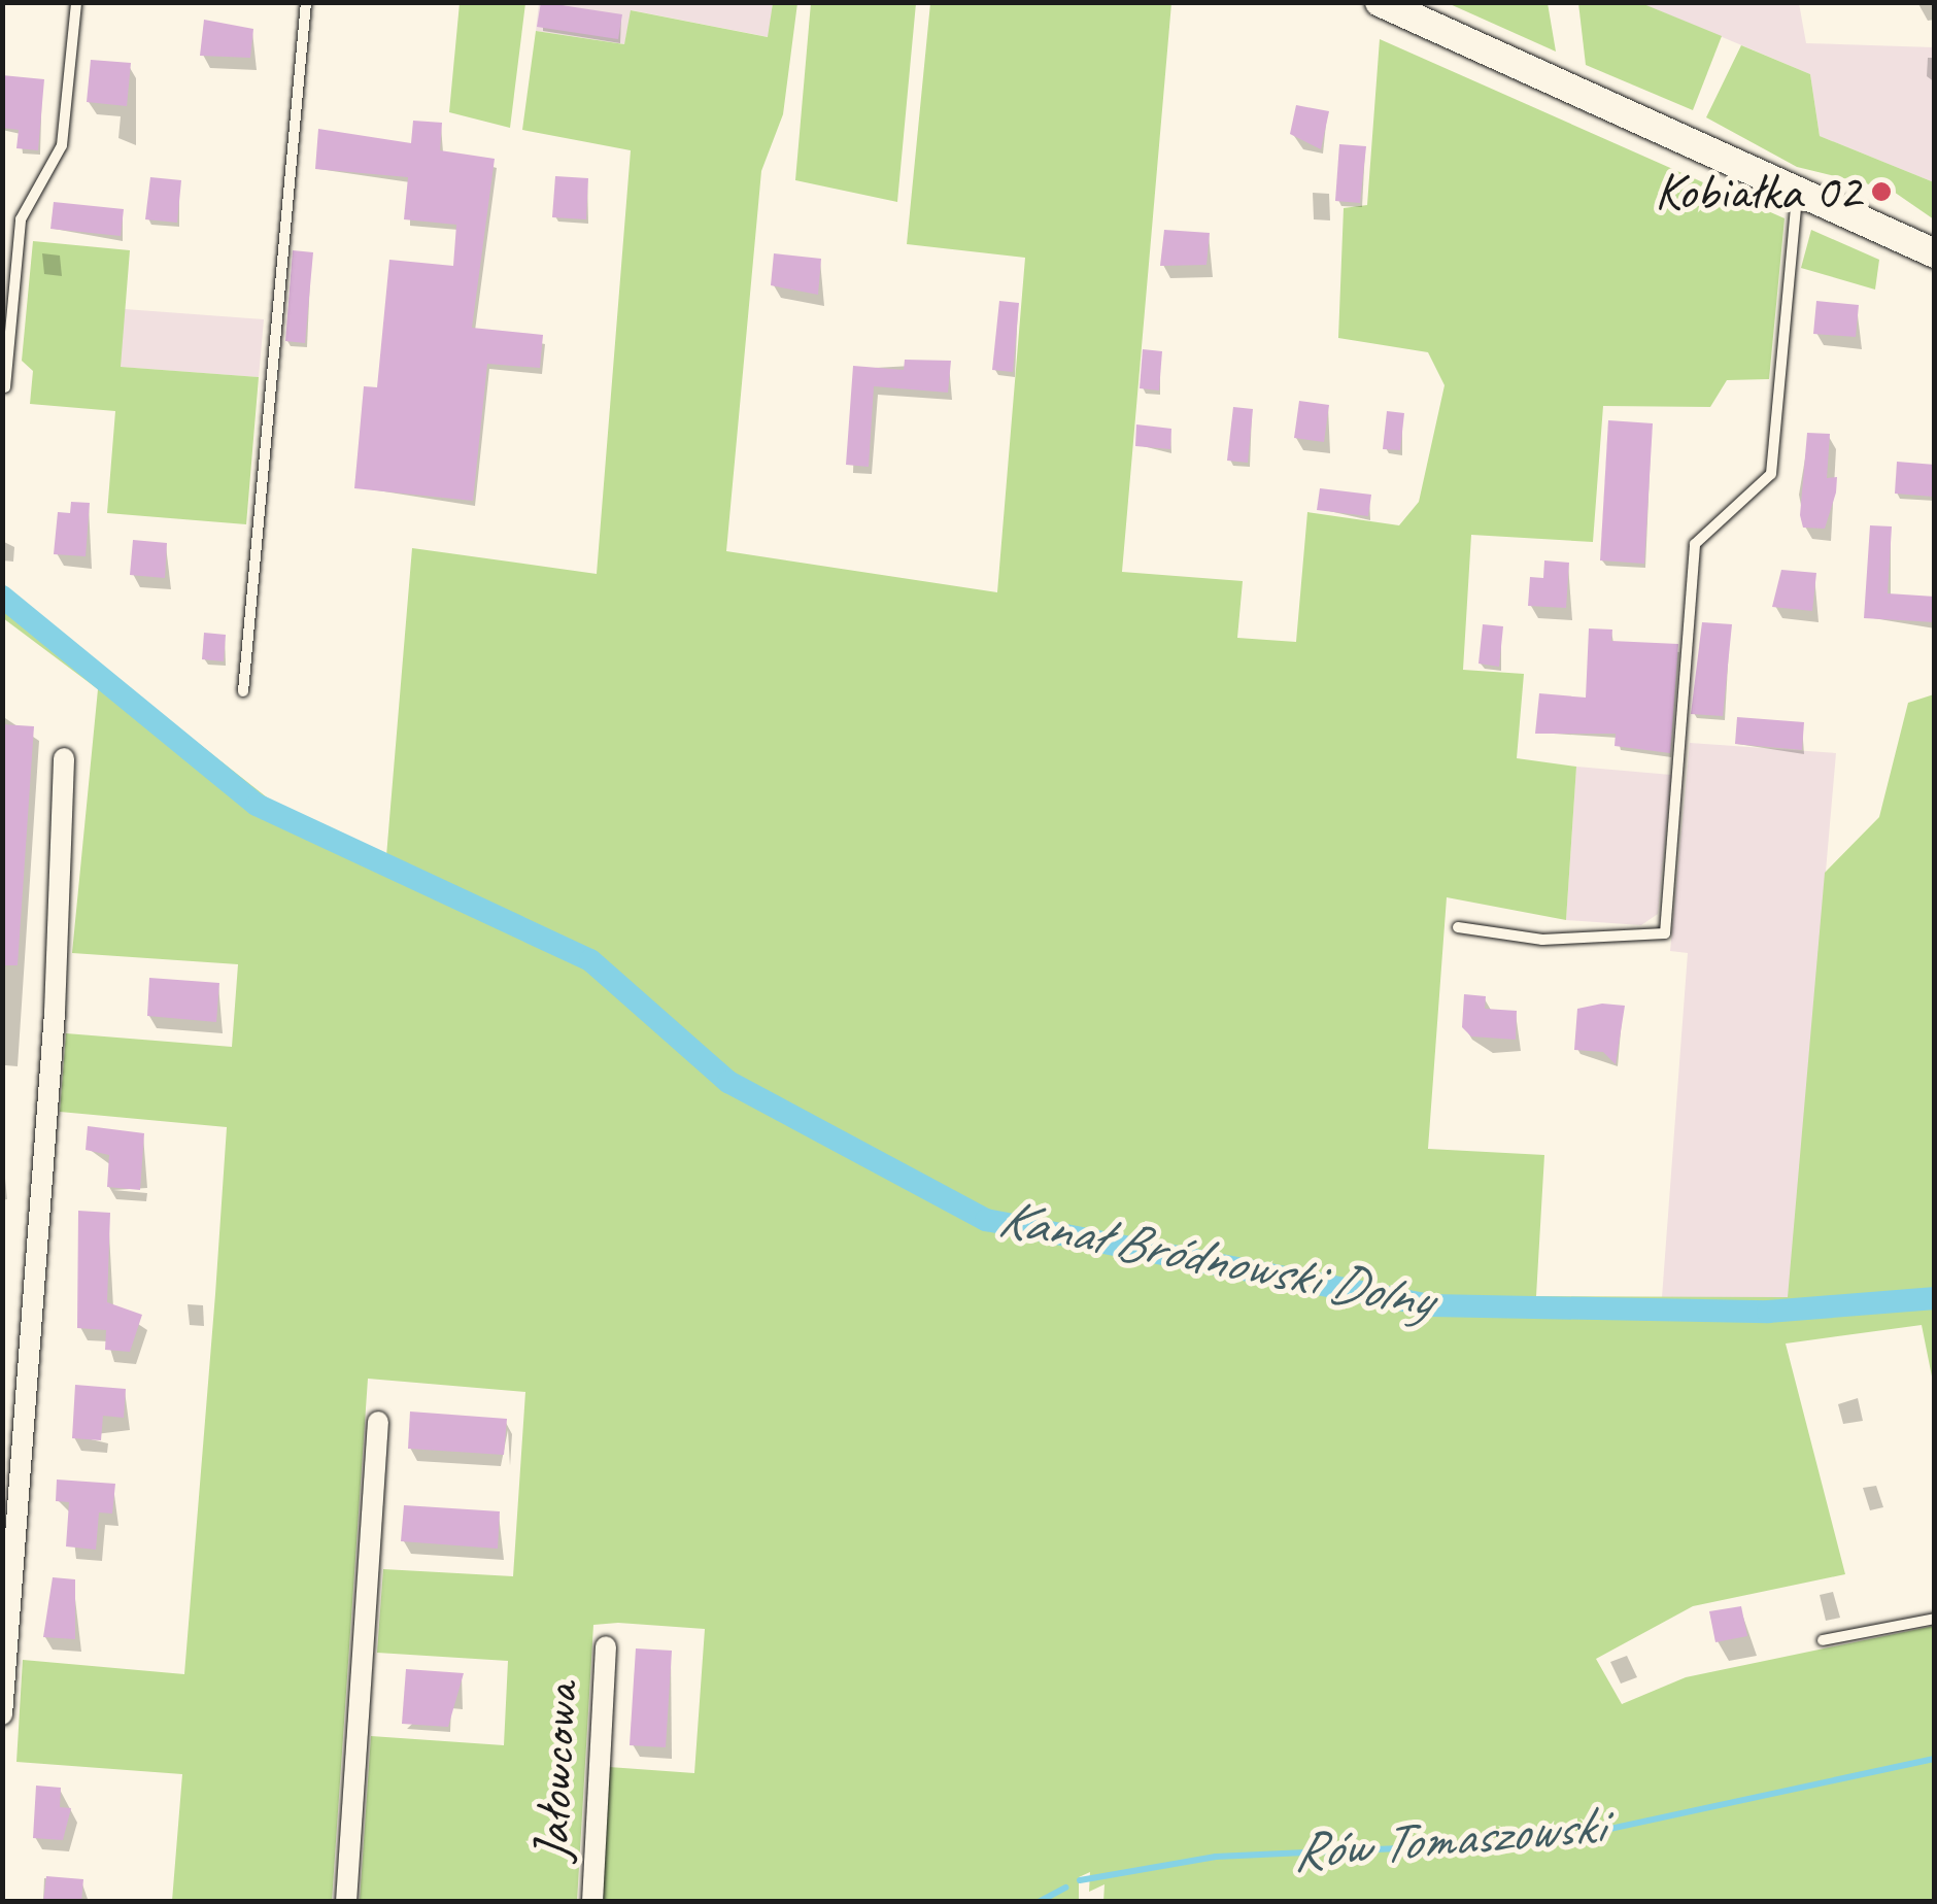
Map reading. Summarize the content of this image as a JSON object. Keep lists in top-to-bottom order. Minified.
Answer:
{"streets":{"street":["Jałowcowa"]},"water":["Kanał Bródnowski Dolny","Rów Tomaszowski"],"places":["Kobiałka 02"]}
